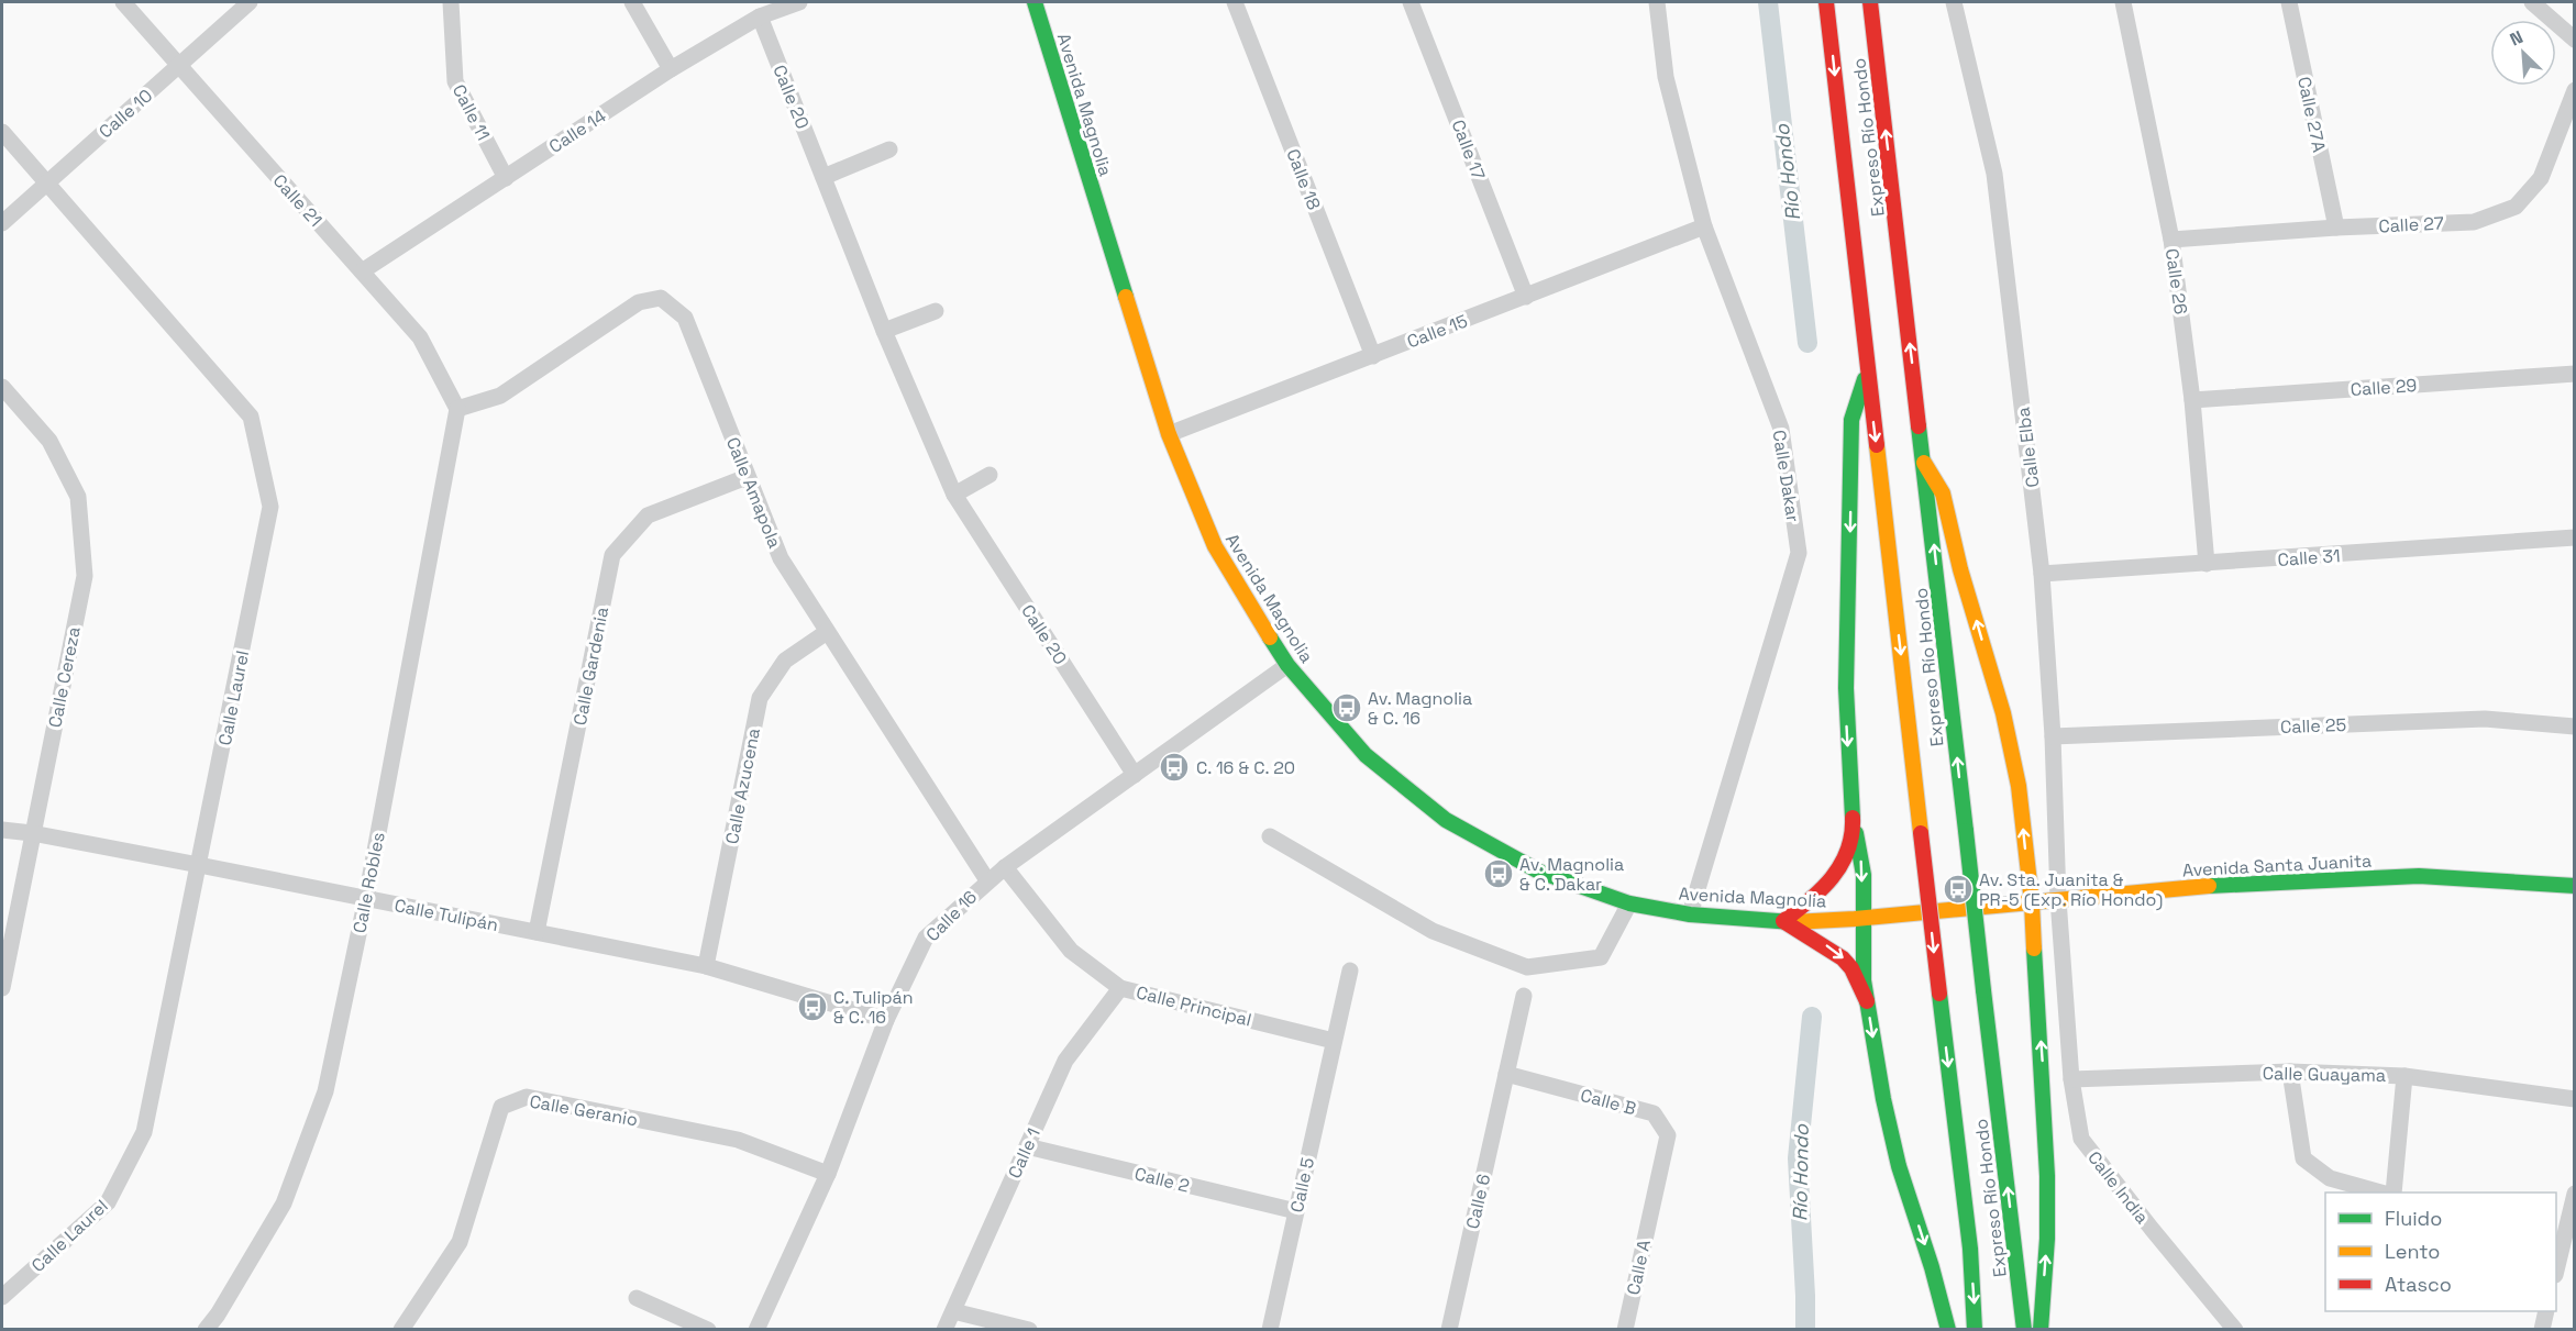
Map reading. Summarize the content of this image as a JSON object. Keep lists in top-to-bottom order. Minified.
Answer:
{"streets":{"main road":["Avenida Magnolia","Expreso Río Hondo","Avenida Santa Juanita"],"street":["Calle 20","Calle 11","Calle 10","Calle 27A","Calle 14","Calle 17","Calle 18","Calle 21","Calle 27","Calle 26","Calle 15","Calle 29","Calle Elba","Calle Dakar","Calle Amapola","Calle 31","Calle Gardenia","Calle Cereza","Calle Laurel","Calle 25","Calle Azucena","Calle Robles","Calle Tulipán","Calle 16","Calle Principal","Calle Guayama","Calle B","Calle Geranio","Calle 1","Calle 2","Calle 5","Calle India","Calle 6","Calle A"]},"crossings":[["Calle 20","Calle 14"],["Calle 20","Calle 16"],["Avenida Magnolia","Calle 15"],["Avenida Magnolia","Calle Dakar"],["Avenida Magnolia","Avenida Santa Juanita"],["Avenida Magnolia","Calle 16"],["Calle 11","Calle 14"],["Calle 10","Calle 21"],["Calle 10","Calle Laurel"],["Calle 27A","Calle 27"],["Calle 14","Calle 21"],["Calle 17","Calle 15"],["Calle 18","Calle 15"],["Calle 21","Calle Amapola"],["Calle 21","Calle Robles"],["Calle 27","Calle 26"],["Calle 26","Calle 29"],["Calle 26","Calle 31"],["Calle 15","Calle Dakar"],["Calle Elba","Calle 31"],["Calle Elba","Calle 25"],["Calle Elba","Avenida Santa Juanita"],["Calle Elba","Calle India"],["Calle Amapola","Calle Gardenia"],["Calle Amapola","Calle Azucena"],["Calle Amapola","Calle Robles"],["Calle Amapola","Calle 16"],["Calle Gardenia","Calle Tulipán"],["Calle Cereza","Calle Tulipán"],["Calle Laurel","Calle Tulipán"],["Calle Azucena","Calle Tulipán"],["Avenida Santa Juanita","Calle India"],["Calle Robles","Calle Tulipán"],["Calle Tulipán","Calle 16"],["Calle 16","Calle Principal"],["Calle 16","Calle Geranio"],["Calle Principal","Calle 1"],["Calle Principal","Calle 5"],["Calle Guayama","Calle India"],["Calle B","Calle 6"],["Calle B","Calle A"],["Calle 1","Calle 2"],["Calle 2","Calle 5"]],"water":["Río Hondo"],"places":{"bus stop":["Av. Magnolia & C. 16","C. 16 & C. 20","Av. Magnolia & C. Dakar","Av. Sta. Juanita & PR-5 (Exp. Río Hondo)","C. Tulipán & C. 16"]},"legend":["Fluido","Lento","Atasco"],"north":"top left"}
